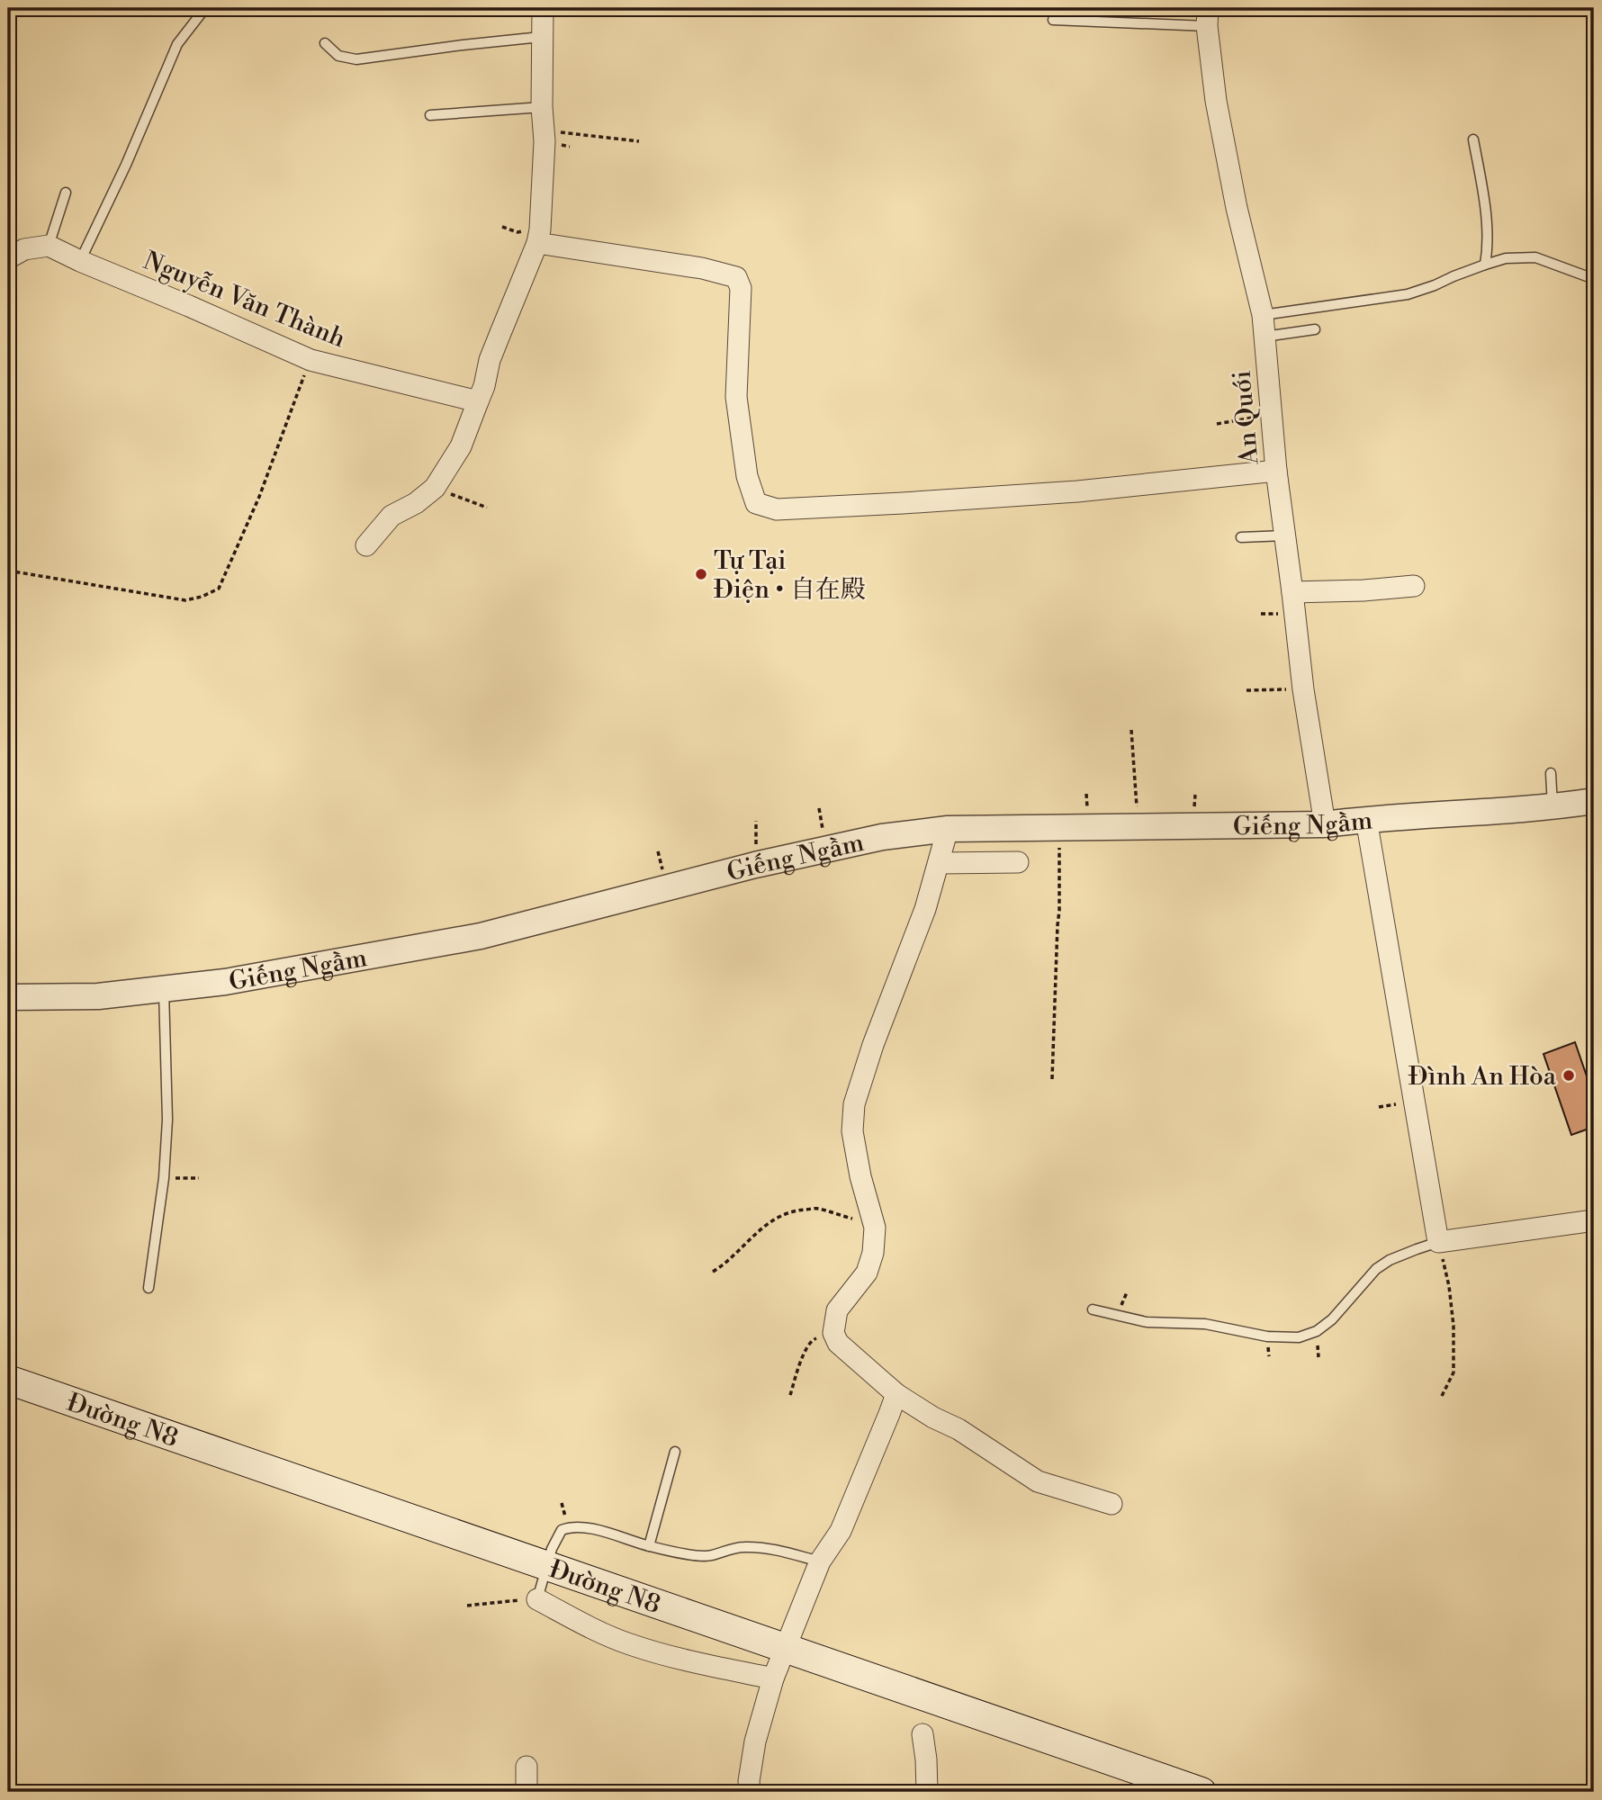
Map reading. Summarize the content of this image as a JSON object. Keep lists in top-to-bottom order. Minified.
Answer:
{"streets":{"main road":["Đường N8"],"street":["Nguyễn Văn Thành","An Quới","Giếng Ngầm"]},"crossings":[["An Quới","Giếng Ngầm"]],"places":["Tự Tại Điện • 自在殿","Đình An Hòa"]}
